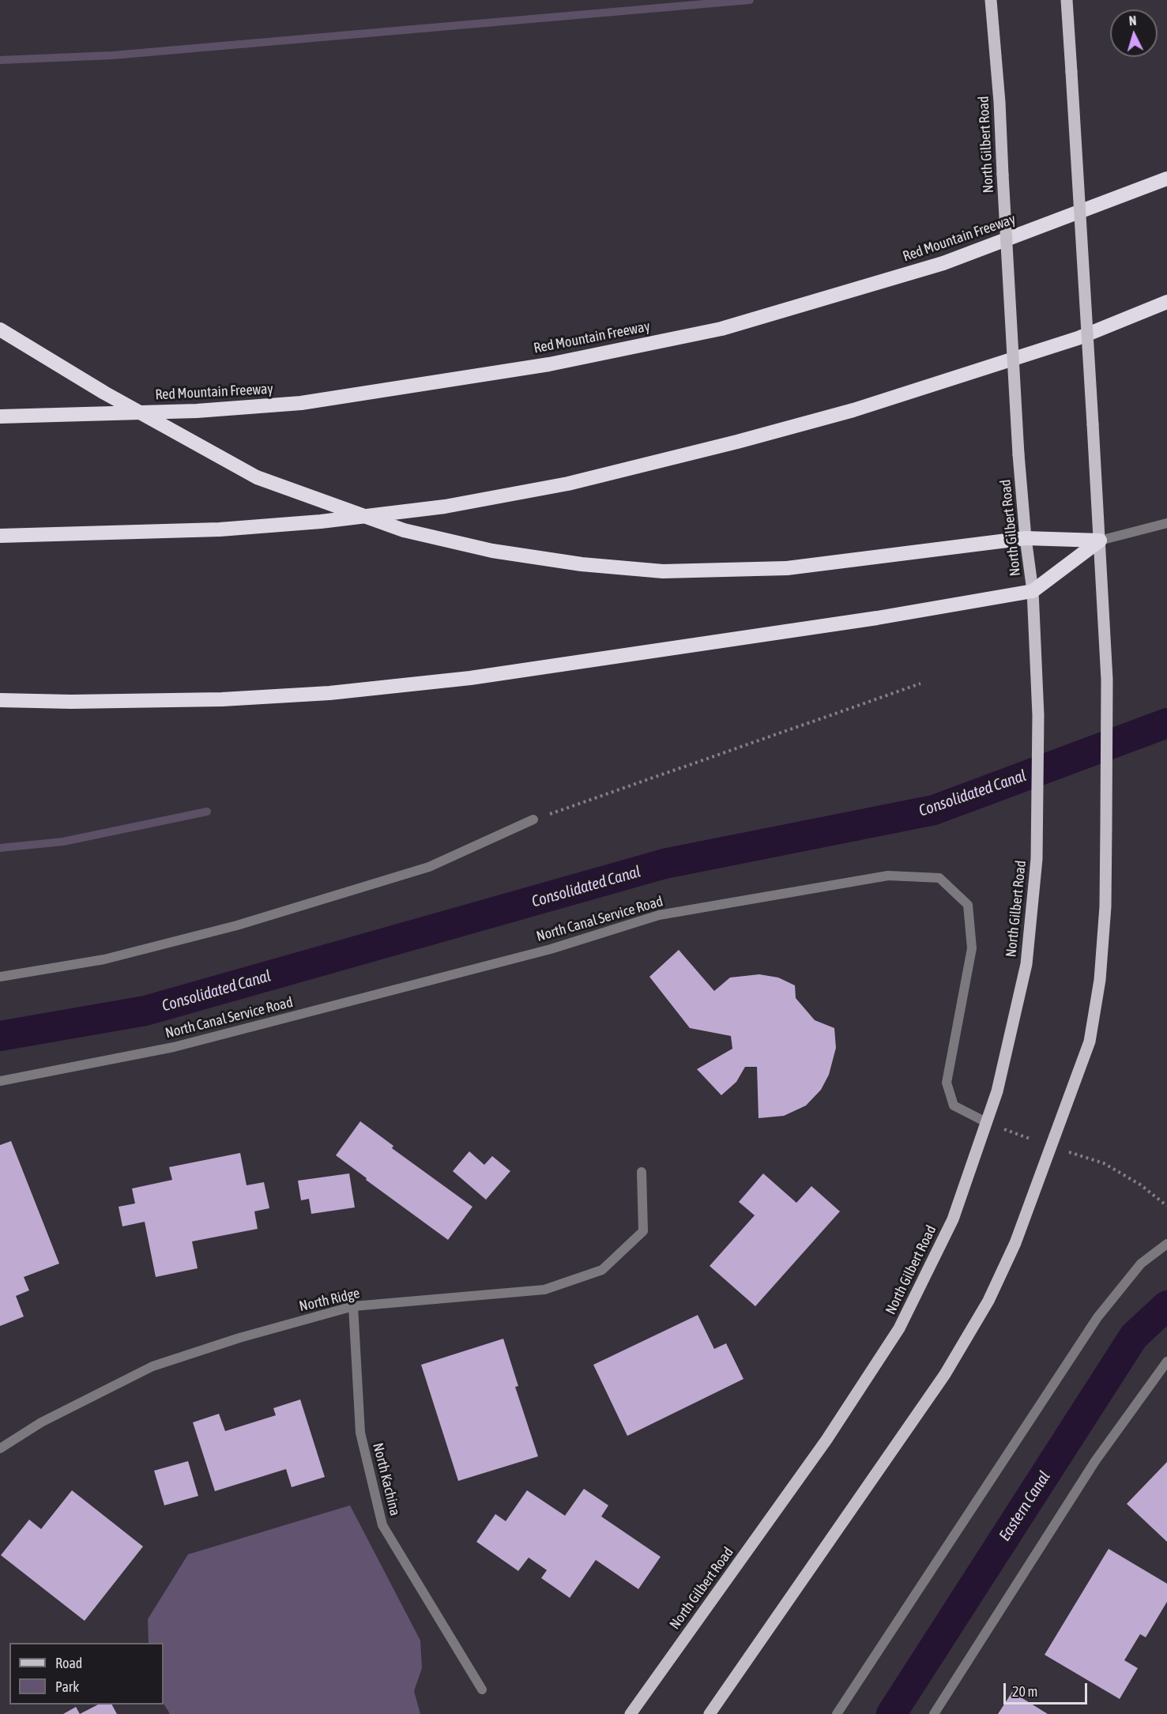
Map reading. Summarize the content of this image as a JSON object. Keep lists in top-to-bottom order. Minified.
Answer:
{"streets":{"highway":["Red Mountain Freeway"],"main road":["North Gilbert Road"],"street":["North Canal Service Road","North Ridge","North Kachina"]},"crossings":[["North Gilbert Road","North Canal Service Road"],["North Ridge","North Kachina"]],"water":["Consolidated Canal","Eastern Canal"],"legend":["Road","Park"],"scale_bar":"20 m","north":"top"}
